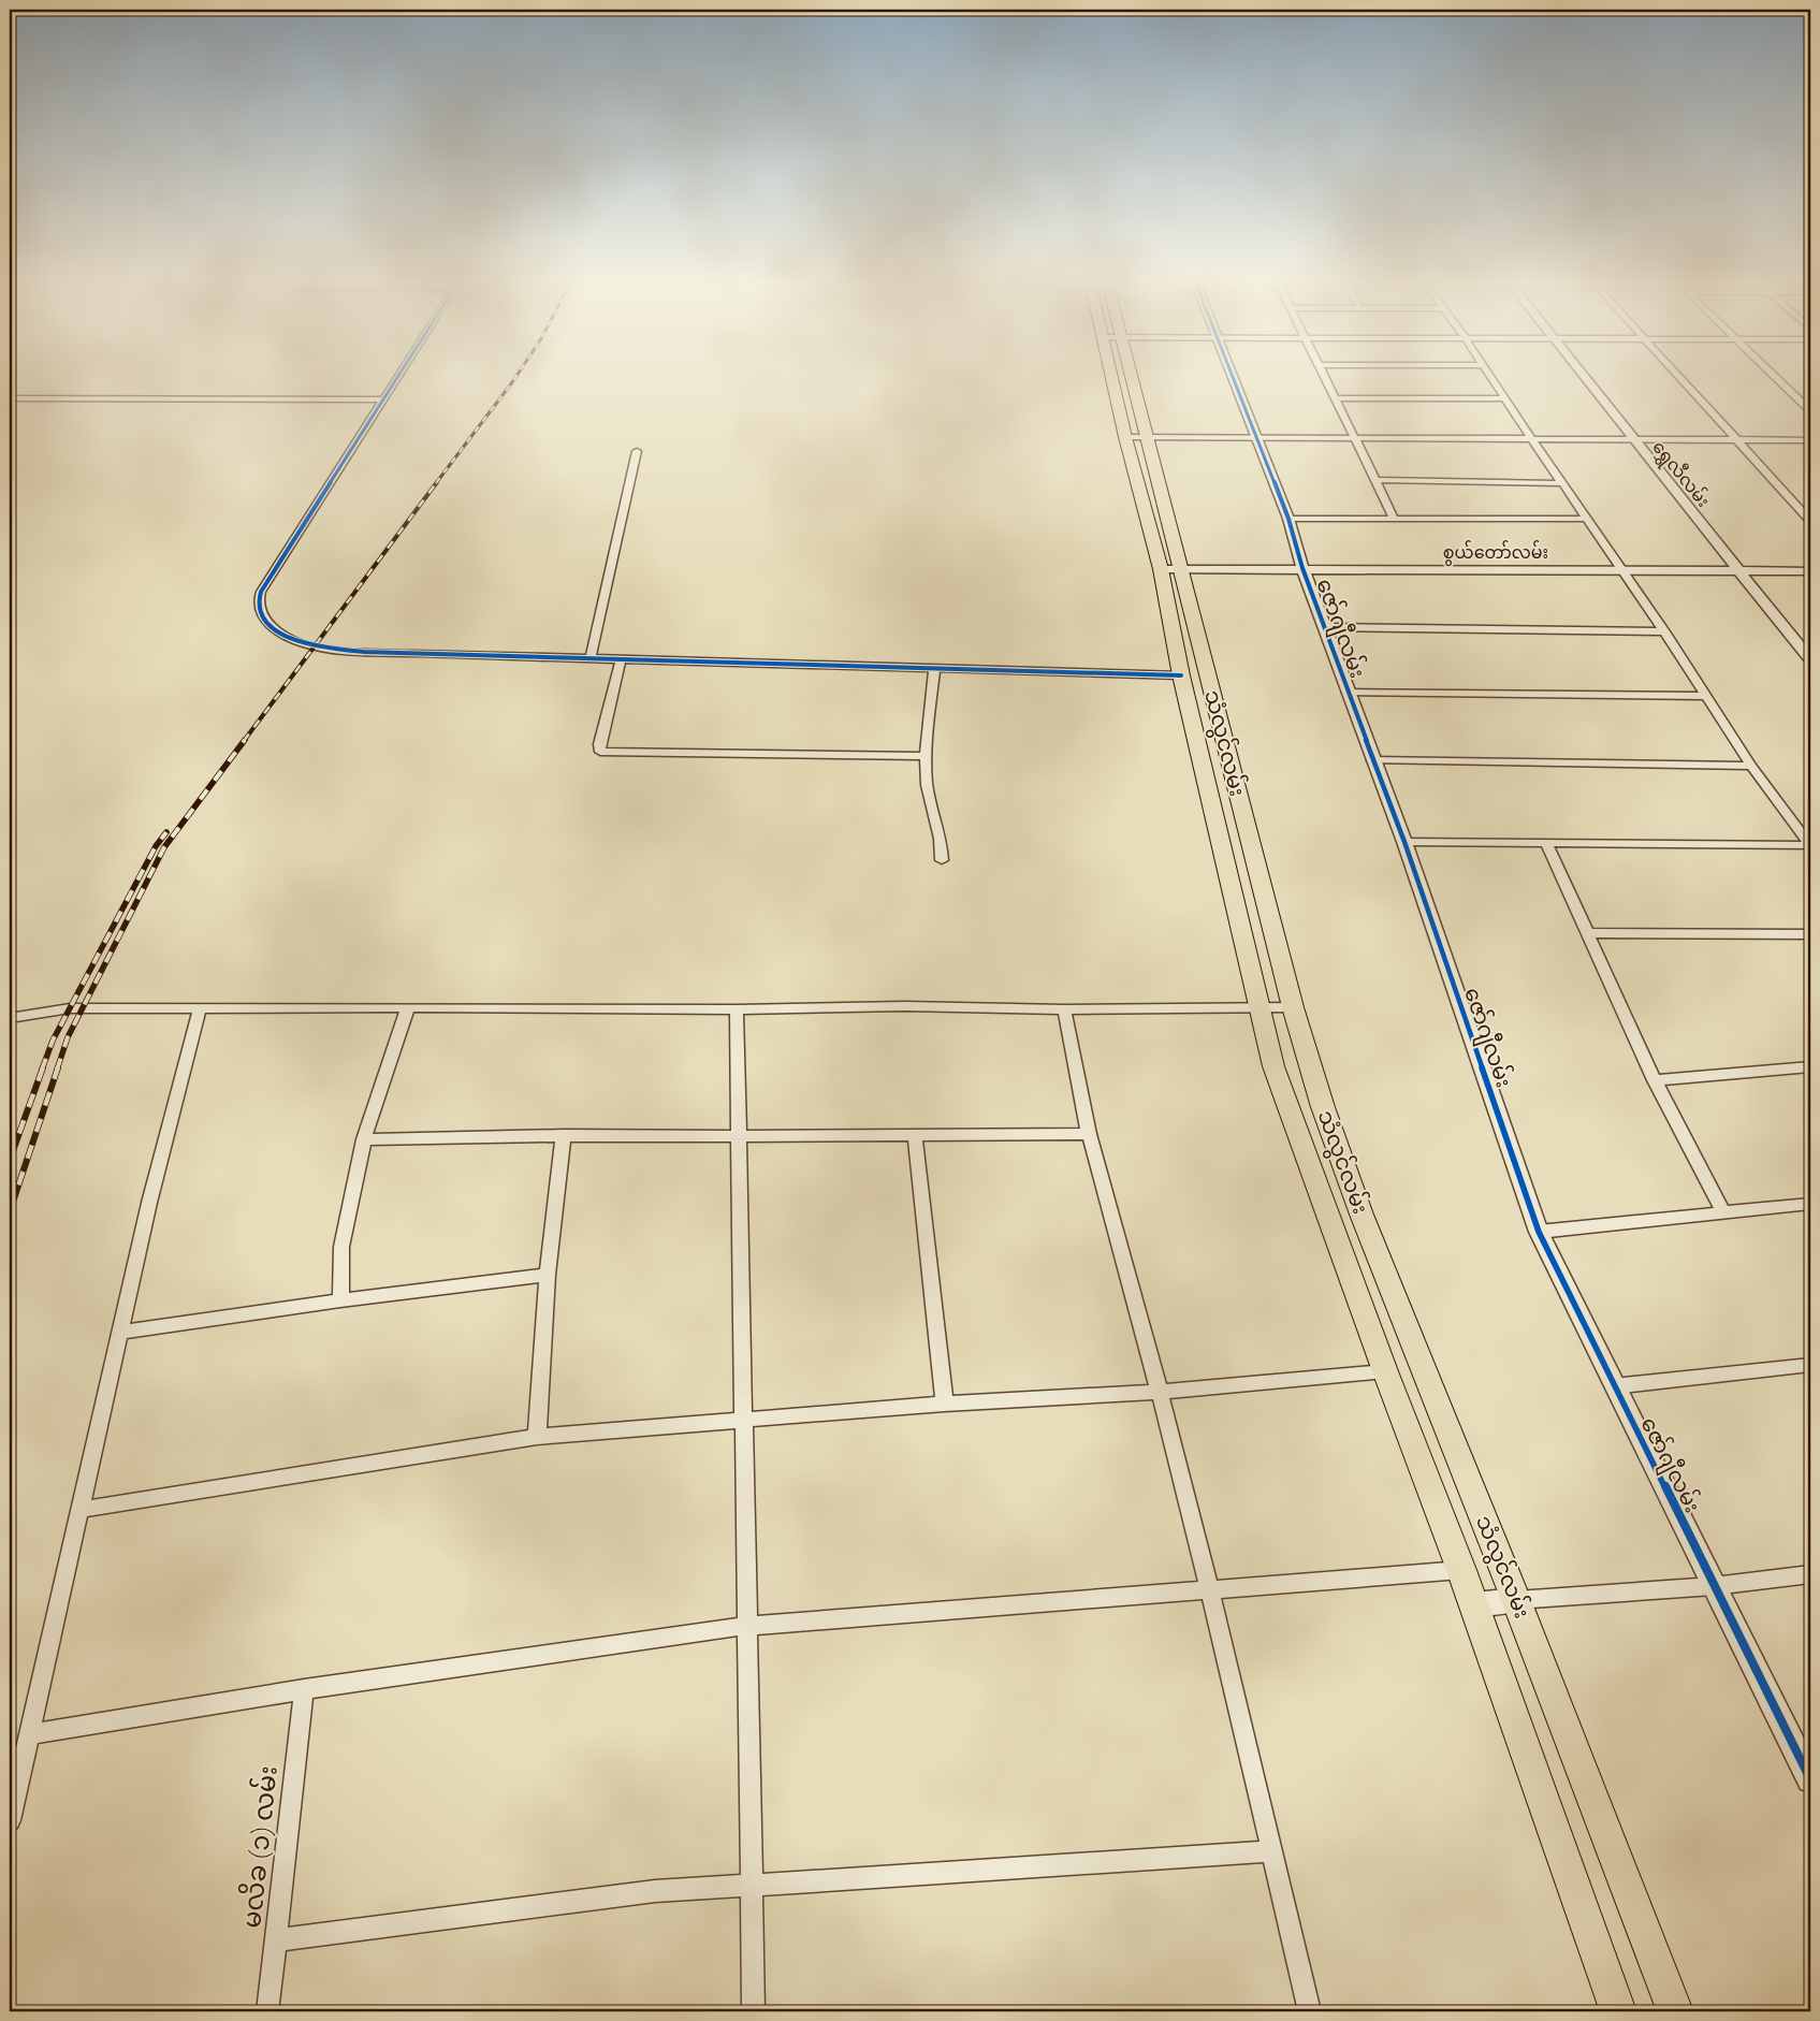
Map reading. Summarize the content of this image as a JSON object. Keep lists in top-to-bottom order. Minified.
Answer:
{"streets":{"main road":["သံလွင်လမ်း"],"street":["ရွှေလီလမ်း","စွယ်တော်လမ်း","ဇော်ဂျီလမ်း","မလိခ (၁) လမ်း"]},"crossings":[["ရွှေလီလမ်း","စွယ်တော်လမ်း"],["စွယ်တော်လမ်း","ဇော်ဂျီလမ်း"],["စွယ်တော်လမ်း","သံလွင်လမ်း"]]}
